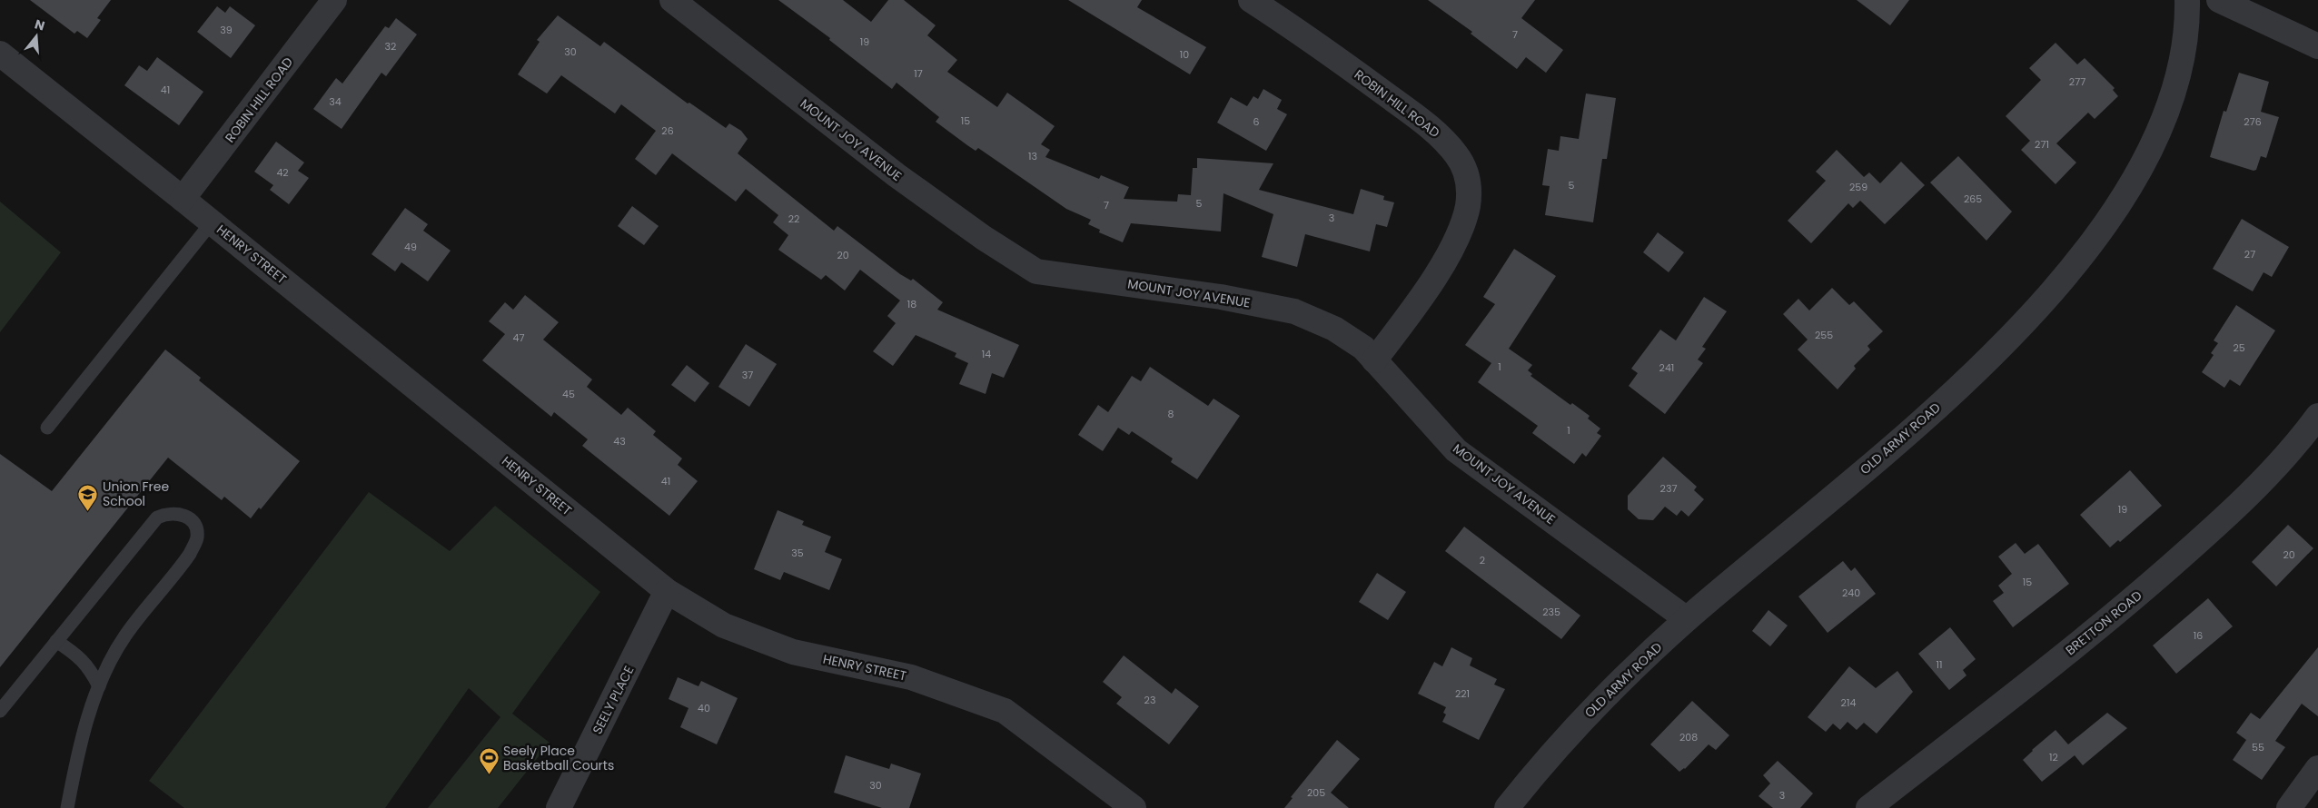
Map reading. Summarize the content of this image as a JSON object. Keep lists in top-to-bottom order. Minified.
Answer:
{"streets":{"street":["ROBIN HILL ROAD","MOUNT JOY AVENUE","HENRY STREET","OLD ARMY ROAD","BRETTON ROAD","SEELY PLACE"]},"crossings":[["ROBIN HILL ROAD","MOUNT JOY AVENUE"],["ROBIN HILL ROAD","HENRY STREET"],["MOUNT JOY AVENUE","OLD ARMY ROAD"],["HENRY STREET","SEELY PLACE"]],"places":{"school or university":["Union Free School"],"sports":["Seely Place Basketball Courts"]},"house_numbers":["39","7","19","32","30","10","17","277","41","34","15","6","276","26","271","13","42","5","259","265","5","7","3","22","49","27","20","18","255","47","25","14","1","241","37","45","8","1","43","41","237","19","35","20","2","15","240","235","16","11","221","23","214","40","208","55","12","30","205","3"],"north":"top"}
